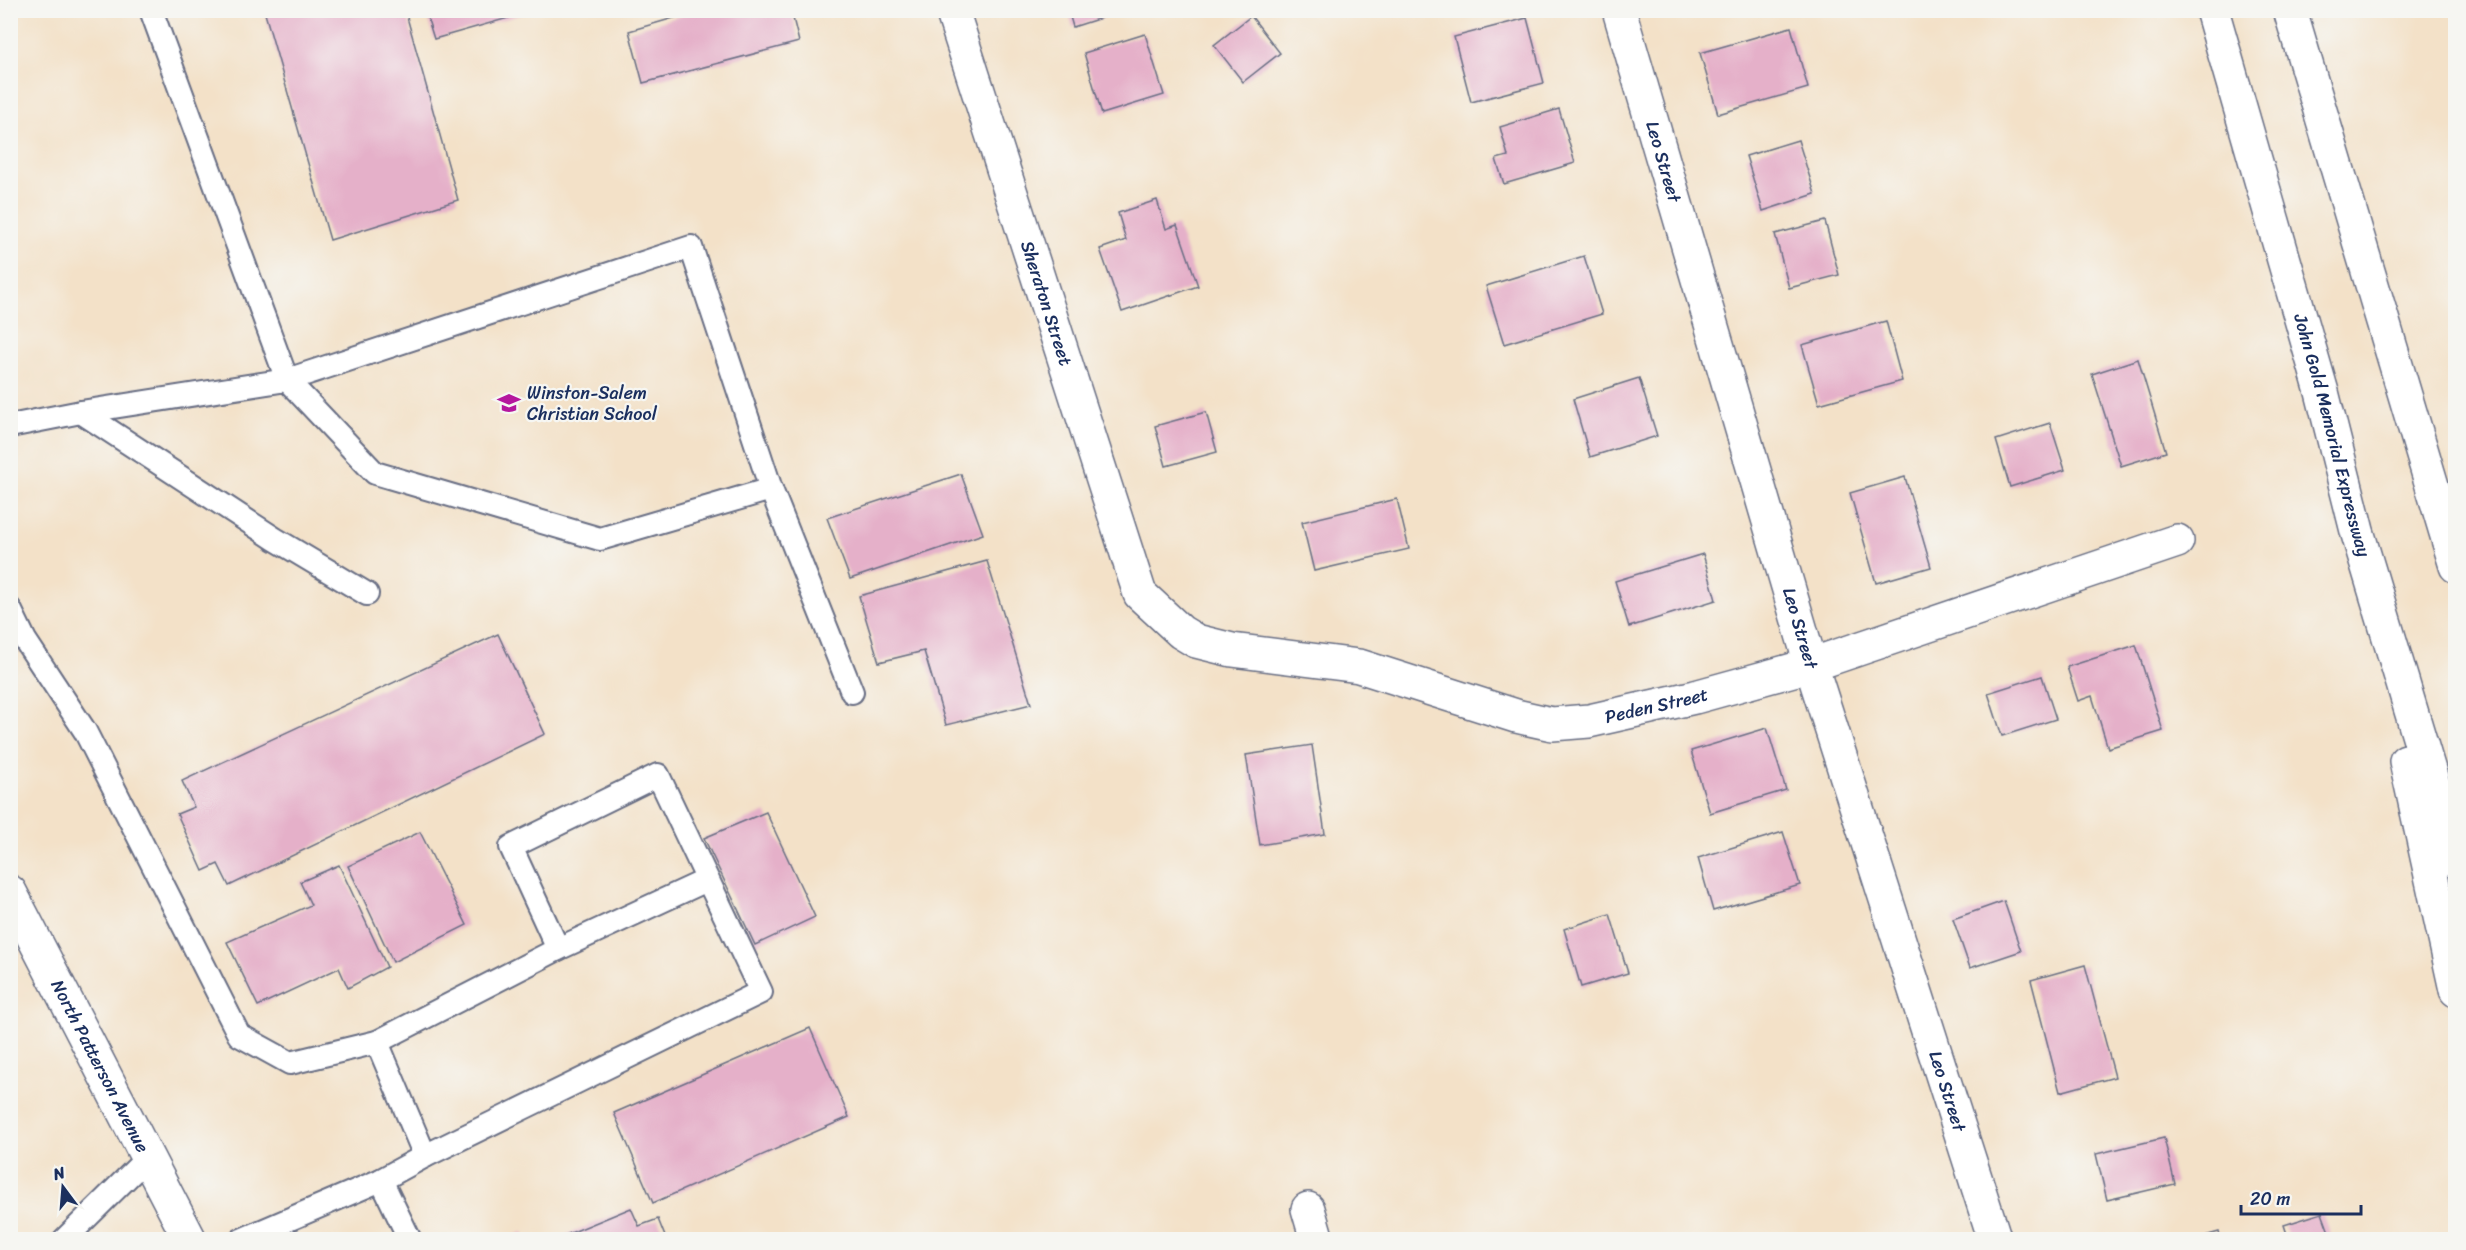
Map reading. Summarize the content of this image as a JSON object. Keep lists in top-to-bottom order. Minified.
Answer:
{"streets":{"main road":["Leo Street","Sheraton Street","John Gold Memorial Expressway","Peden Street","North Patterson Avenue"]},"crossings":[["Leo Street","Peden Street"],["Sheraton Street","Peden Street"]],"places":{"school or university":["Winston-Salem Christian School"]},"scale_bar":"20 m","north":"top"}
